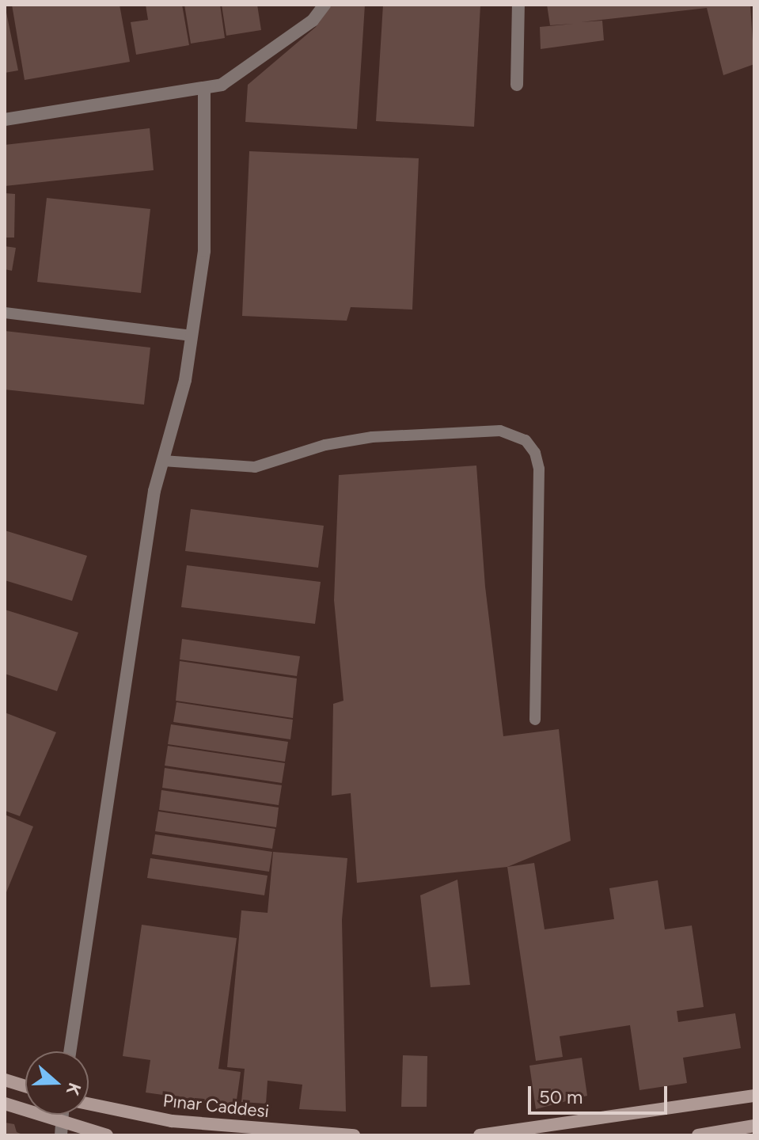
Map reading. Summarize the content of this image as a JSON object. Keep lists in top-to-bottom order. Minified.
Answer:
{"streets":{"main road":["Pınar Caddesi"]},"scale_bar":"50 m","north":"right"}
